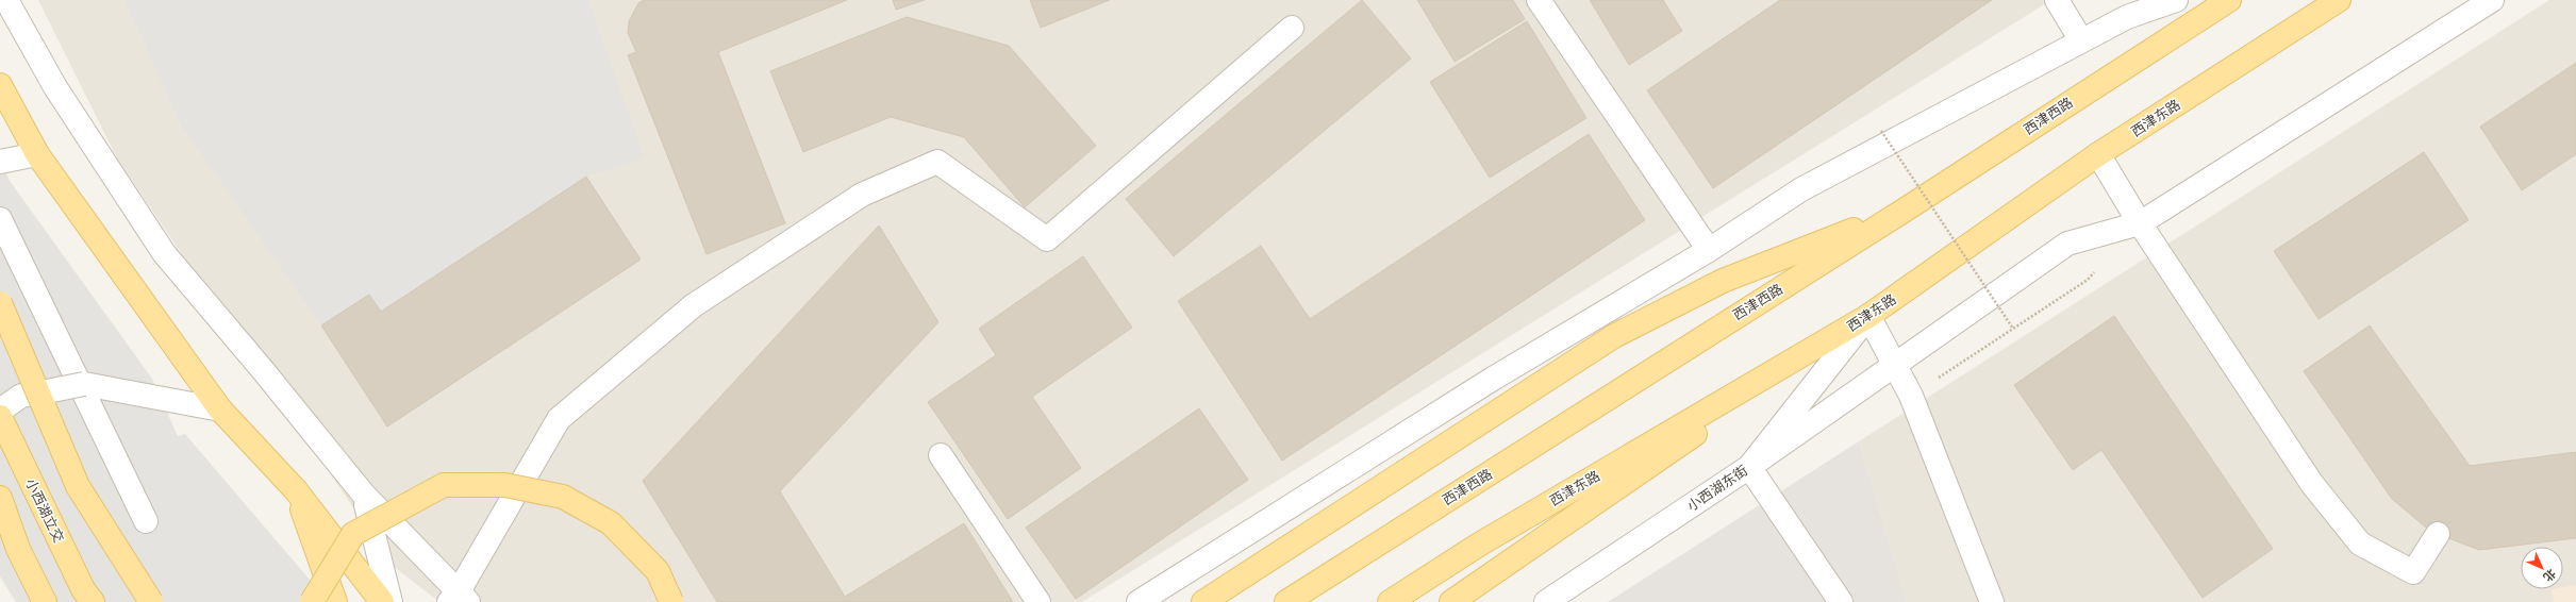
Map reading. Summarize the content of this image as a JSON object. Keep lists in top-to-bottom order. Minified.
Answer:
{"streets":{"main road":["西津西路","西津东路","小西湖立交"],"street":["小西湖东街"]},"crossings":[["西津东路","小西湖东街"]],"north":"bottom right"}
